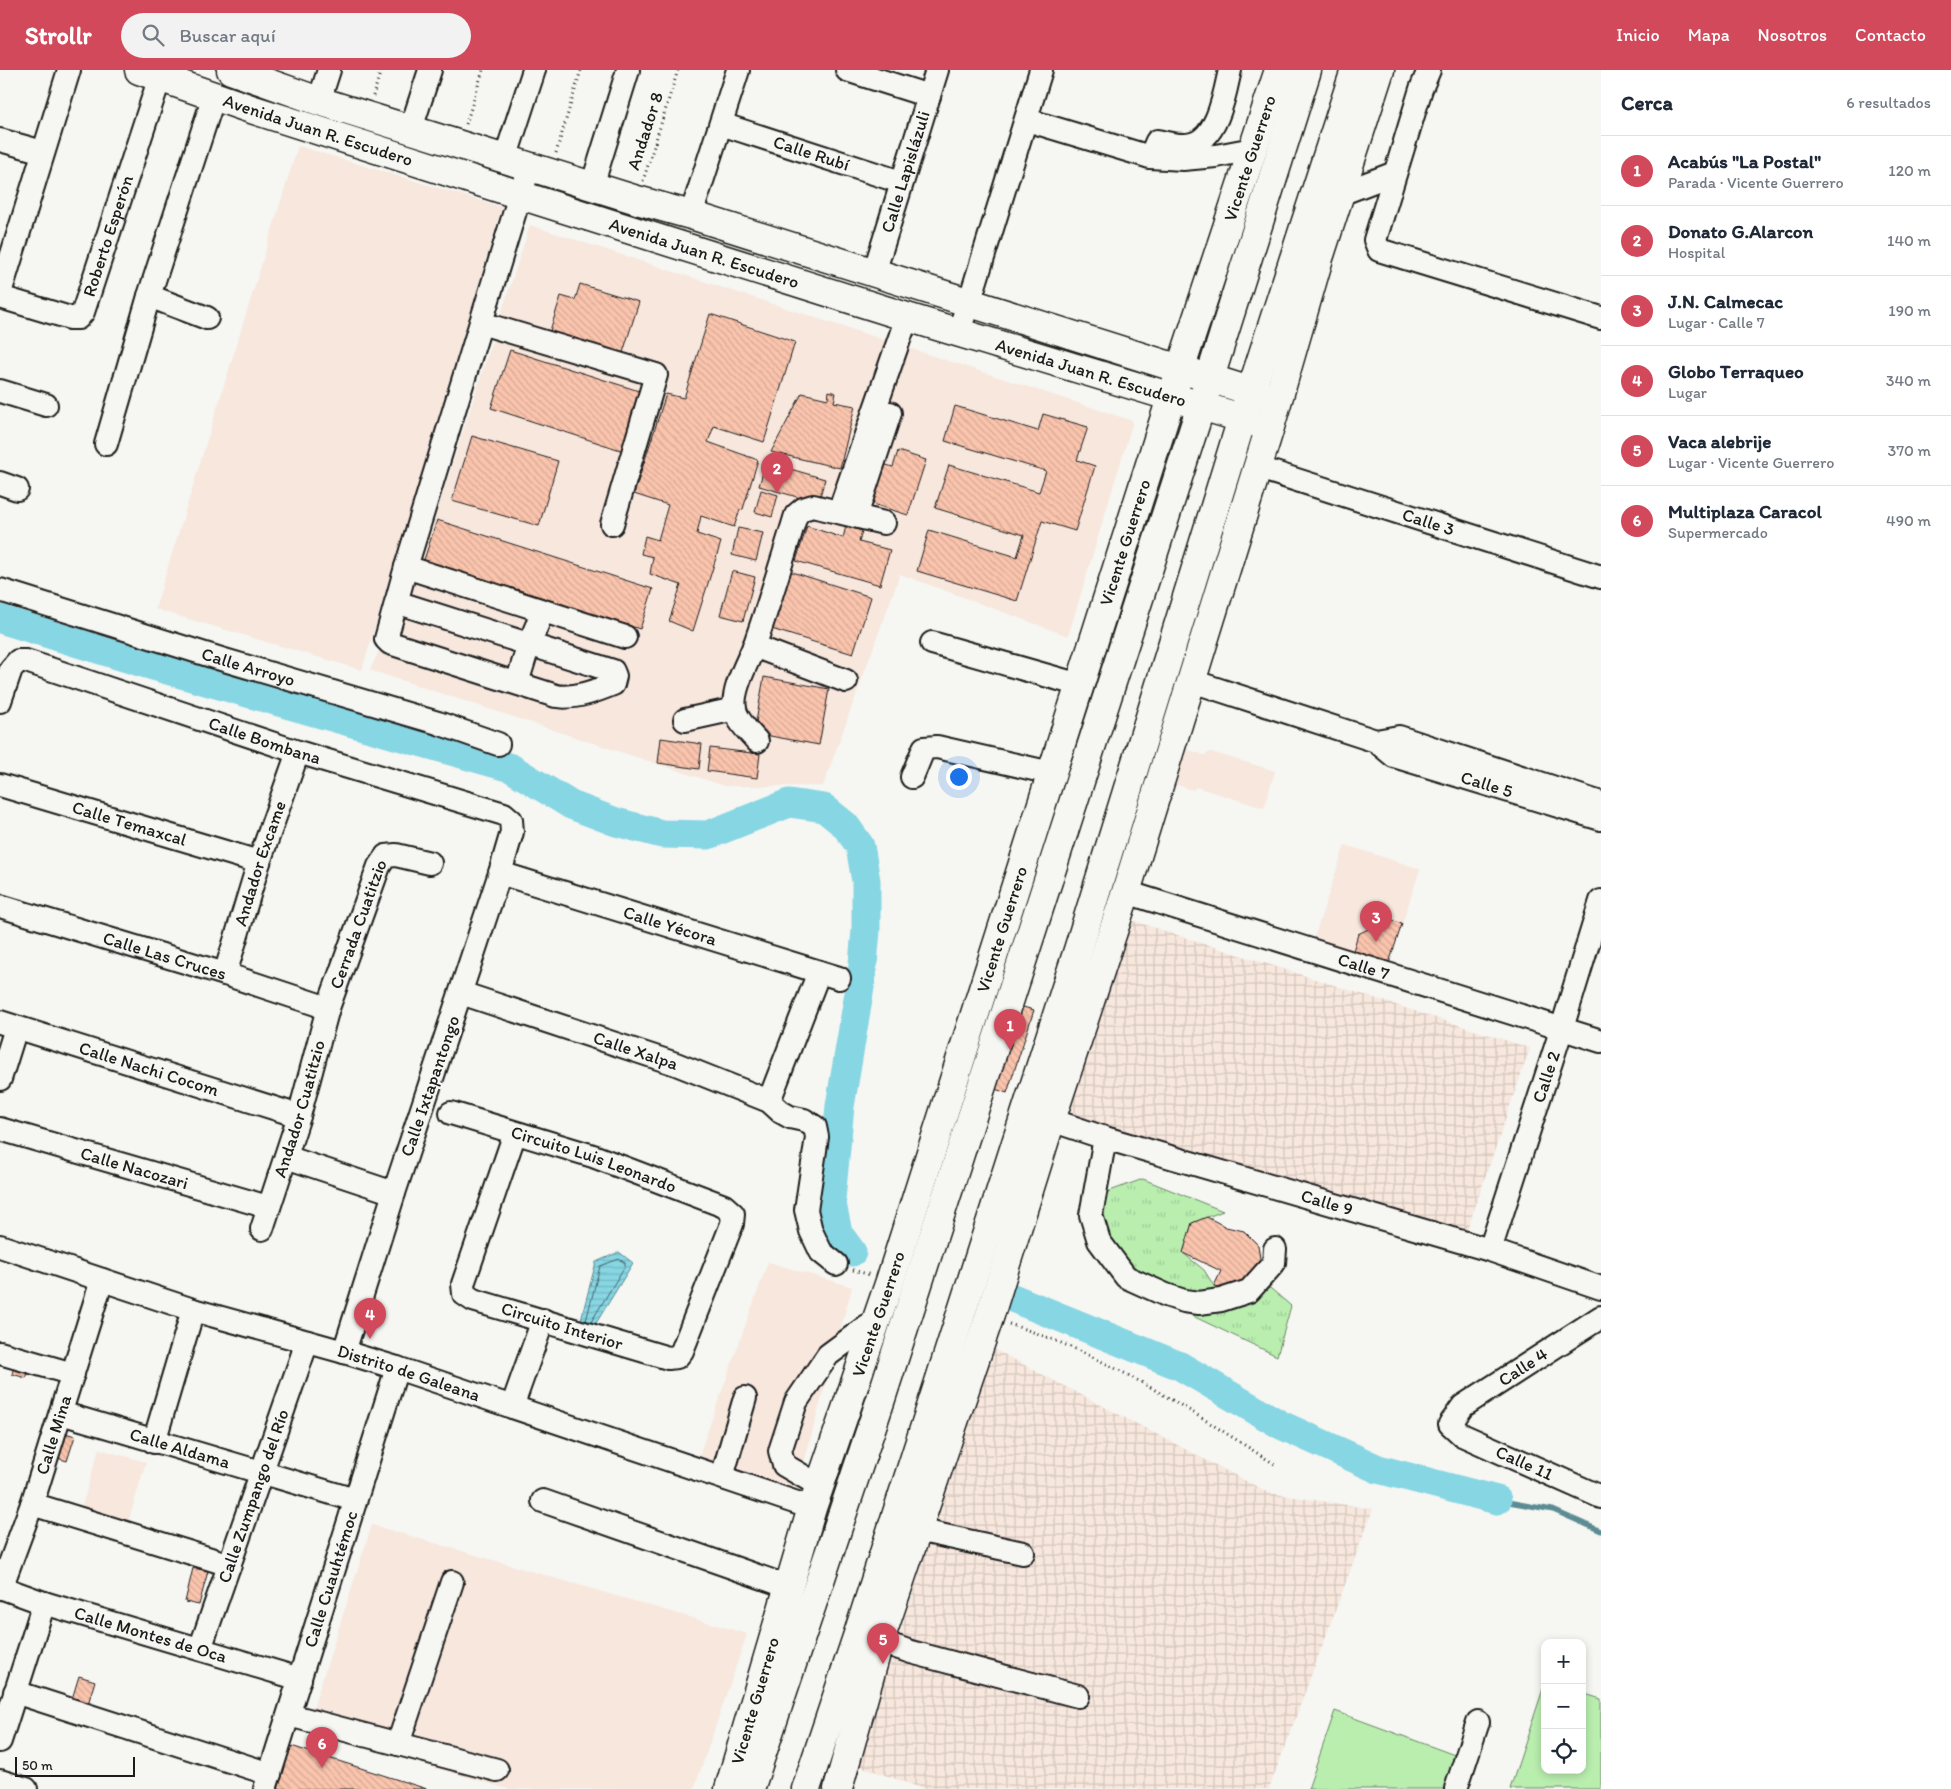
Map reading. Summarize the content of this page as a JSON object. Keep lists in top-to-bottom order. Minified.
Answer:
{"streets":{"main road":["Avenida Juan R. Escudero","Vicente Guerrero"],"street":["Calle Rubí","Calle Lapislázuli","Roberto Esperón","Calle 3","Calle Arroyo","Calle Bombana","Calle 5","Calle Temaxcal","Andador Excame","Calle Yécora","Cerrada Cuatitzio","Calle Las Cruces","Calle 7","Calle Xalpa","Calle Nachi Cocom","Calle 2","Calle Ixtapantongo","Andador Cuatitzio","Circuito Luis Leonardo","Calle Nacozari","Calle 9","Circuito Interior","Calle 4","Distrito de Galeana","Calle Mina","Calle Aldama","Calle 11","Calle Zumpango del Río","Calle Cuauhtémoc","Calle Montes de Oca"],"path":["Andador 8"]},"crossings":[["Avenida Juan R. Escudero","Andador 8"],["Avenida Juan R. Escudero","Vicente Guerrero"],["Avenida Juan R. Escudero","Calle Lapislázuli"],["Avenida Juan R. Escudero","Roberto Esperón"],["Calle Rubí","Calle Lapislázuli"],["Vicente Guerrero","Distrito de Galeana"],["Calle Bombana","Andador Excame"],["Calle Bombana","Calle Ixtapantongo"],["Calle Temaxcal","Andador Excame"],["Andador Excame","Calle Las Cruces"],["Calle Yécora","Calle Xalpa"],["Calle Yécora","Calle Ixtapantongo"],["Cerrada Cuatitzio","Calle Las Cruces"],["Cerrada Cuatitzio","Andador Cuatitzio"],["Calle Las Cruces","Andador Cuatitzio"],["Calle 7","Calle 2"],["Calle Xalpa","Calle Ixtapantongo"],["Calle Nachi Cocom","Andador Cuatitzio"],["Calle 2","Calle 9"],["Calle Ixtapantongo","Distrito de Galeana"],["Andador Cuatitzio","Calle Nacozari"],["Circuito Luis Leonardo","Circuito Interior"],["Calle 4","Calle 11"],["Distrito de Galeana","Calle Mina"],["Distrito de Galeana","Calle Zumpango del Río"],["Distrito de Galeana","Calle Cuauhtémoc"],["Calle Mina","Calle Aldama"],["Calle Mina","Calle Montes de Oca"],["Calle Aldama","Calle Zumpango del Río"],["Calle Aldama","Calle Cuauhtémoc"],["Calle Zumpango del Río","Calle Montes de Oca"],["Calle Cuauhtémoc","Calle Montes de Oca"]],"scale_bar":"50 m","page":{"header":"Strollr","search":"Buscar aquí","nav":["Inicio","Mapa","Nosotros","Contacto"],"heading":["Cerca","6 resultados"],"list":[{"mark":"1","name":"Acabús \"La Postal\"","note":"Parada · Vicente Guerrero","value":"120 m"},{"mark":"2","name":"Donato G.Alarcon","note":"Hospital","value":"140 m"},{"mark":"3","name":"J.N. Calmecac","note":"Lugar · Calle 7","value":"190 m"},{"mark":"4","name":"Globo Terraqueo","note":"Lugar","value":"340 m"},{"mark":"5","name":"Vaca alebrije","note":"Lugar · Vicente Guerrero","value":"370 m"},{"mark":"6","name":"Multiplaza Caracol","note":"Supermercado","value":"490 m"}],"pins":["2","3","1","4","5","6"],"map_buttons":["+","−"],"scale":"50 m"}}
